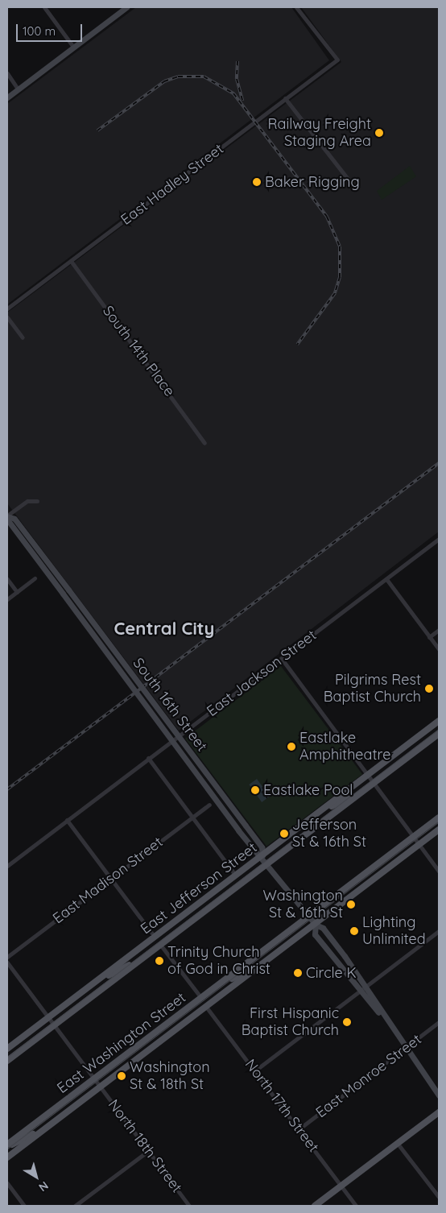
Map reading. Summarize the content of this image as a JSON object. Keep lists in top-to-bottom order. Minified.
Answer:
{"streets":{"main road":["South 16th Street","East Jefferson Street","East Washington Street"],"street":["East Hadley Street","South 14th Place","East Jackson Street","East Madison Street","East Monroe Street","North 17th Street","North 18th Street"]},"crossings":[["East Hadley Street","South 14th Place"],["South 16th Street","East Jefferson Street"],["South 16th Street","East Washington Street"],["East Jefferson Street","North 18th Street"],["East Washington Street","North 17th Street"],["East Washington Street","North 18th Street"],["East Monroe Street","North 17th Street"]],"districts":["Central City"],"places":["Railway Freight Staging Area","Baker Rigging","Pilgrims Rest Baptist Church","Eastlake Amphitheatre","Eastlake Pool","Jefferson St & 16th St","Washington St & 16th St","Lighting Unlimited","Trinity Church of God in Christ","Circle K","First Hispanic Baptist Church","Washington St & 18th St"],"scale_bar":"100 m","north":"bottom right"}
